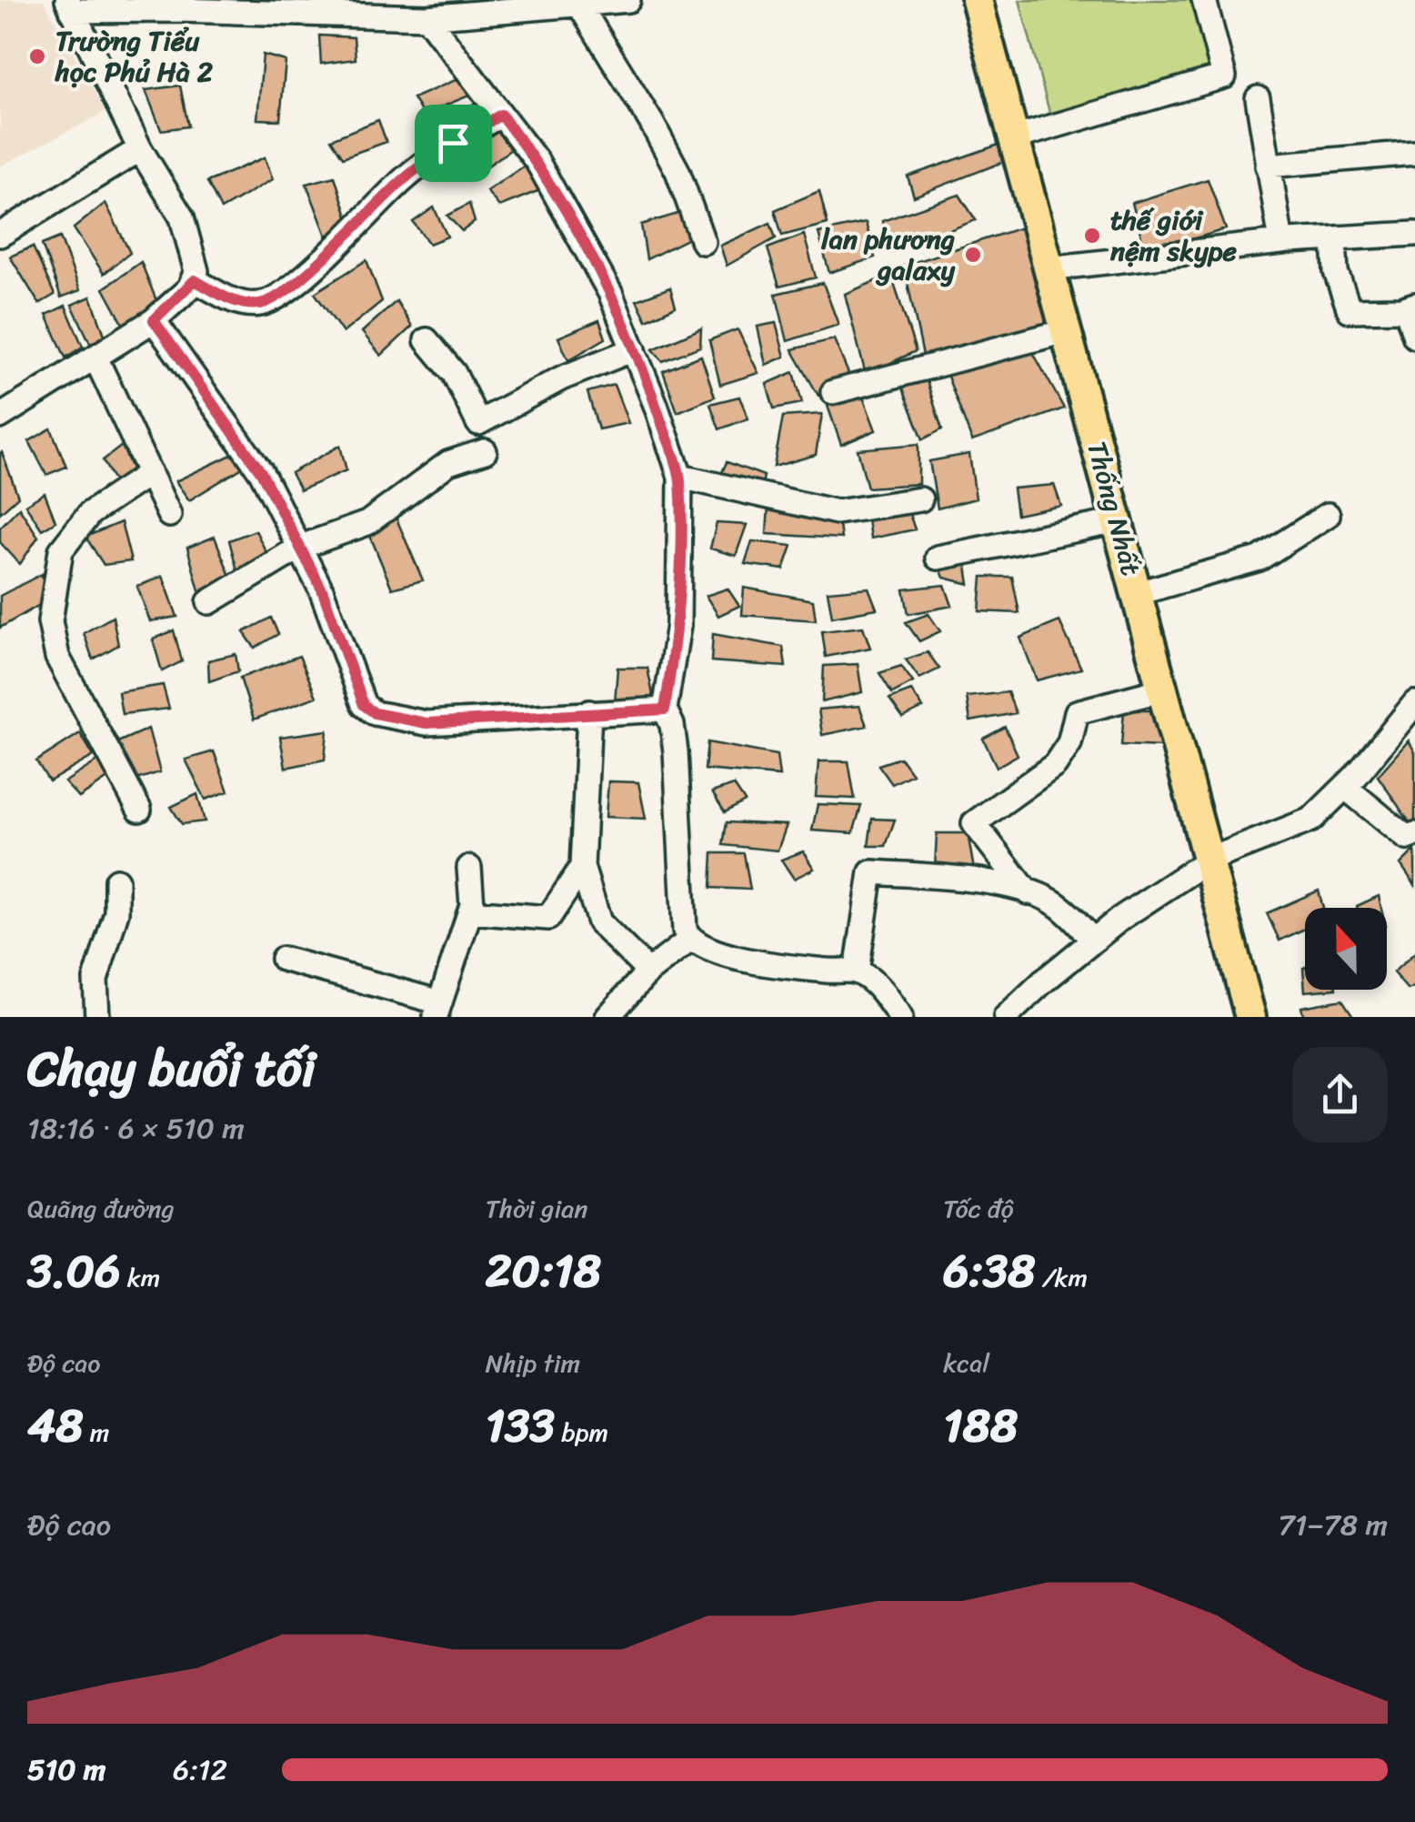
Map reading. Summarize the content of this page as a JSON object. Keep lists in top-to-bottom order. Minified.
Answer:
{"streets":{"main road":["Thống Nhất"]},"places":["Trường Tiểu học Phủ Hà 2","thế giới nệm skype","lan phương galaxy"],"north":"top","page":{"heading":["Chạy buổi tối","18:16 · 6 × 510 m"],"stats":[["Quãng đường","3.06 km"],["Thời gian","20:18"],["Tốc độ","6:38 /km"],["Độ cao","48 m"],["Nhịp tim","133 bpm"],["kcal","188"]],"chart":["Độ cao","71–78 m"],"list":[{"name":"510 m","note":"6:12"}]}}
